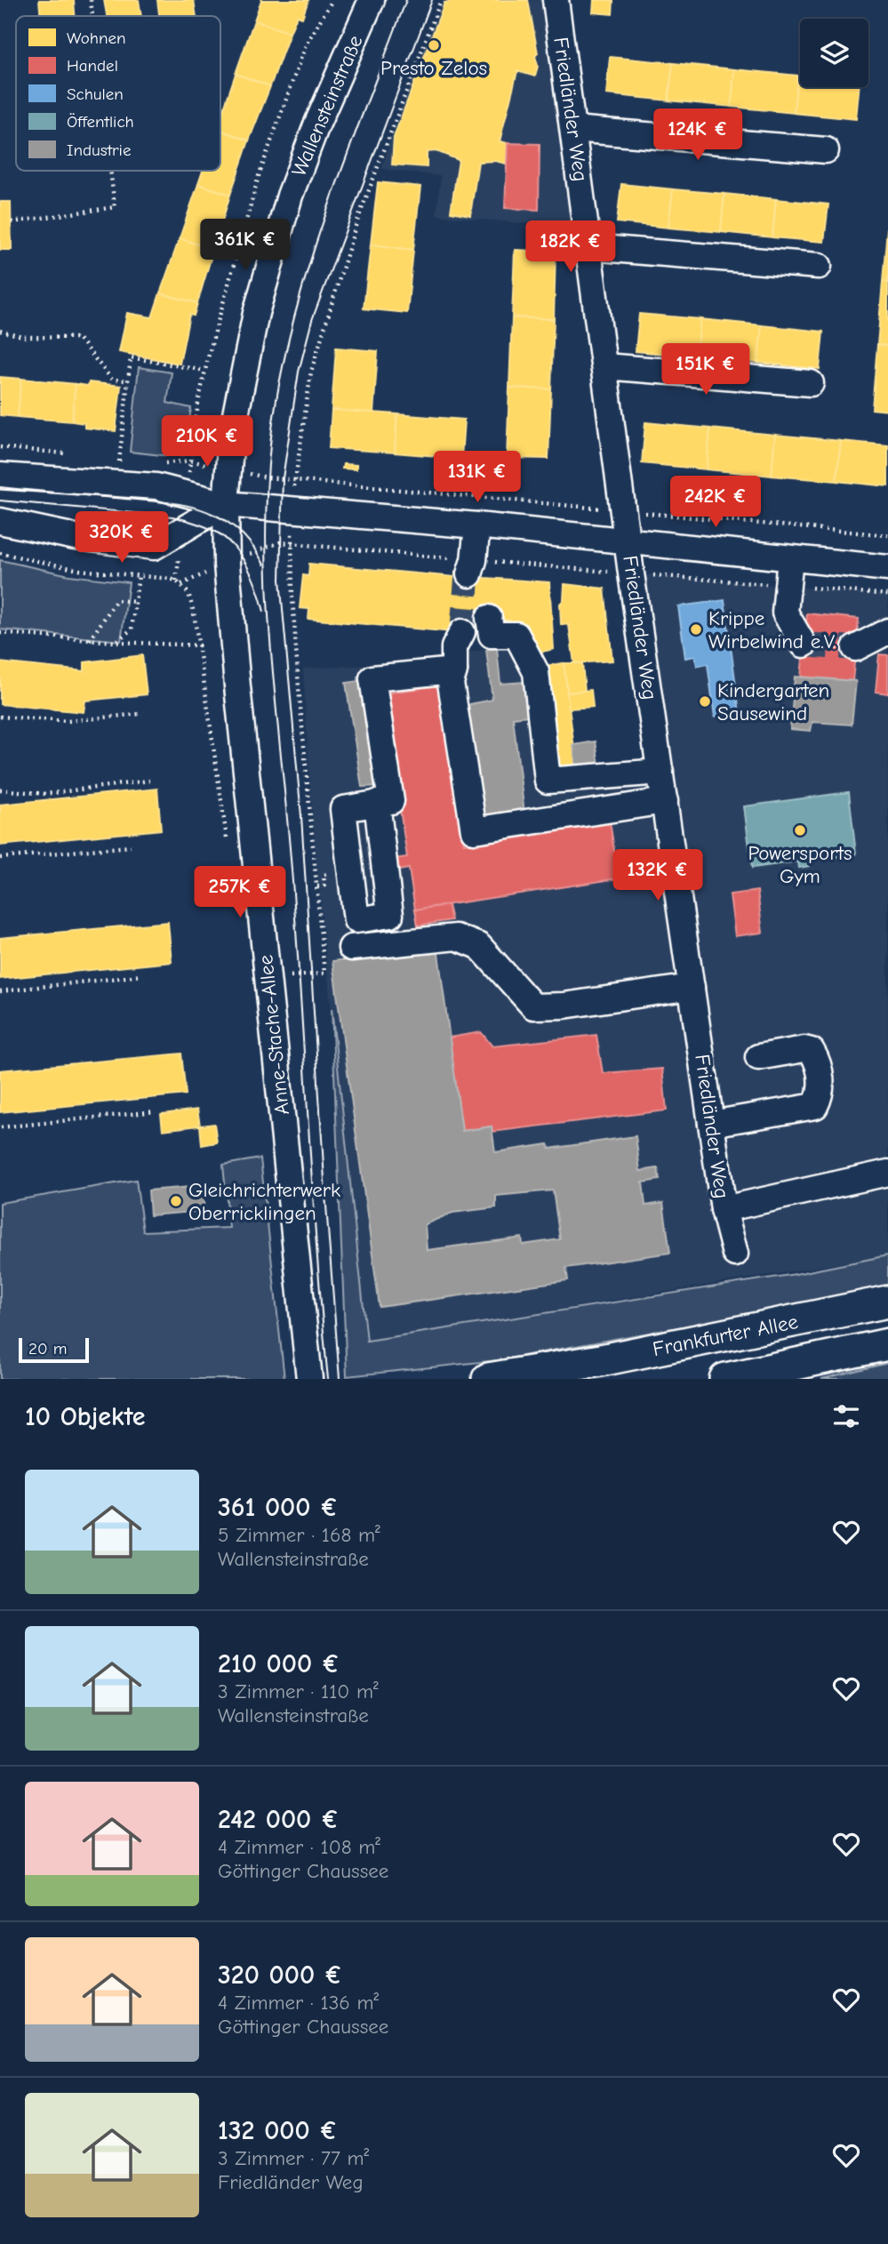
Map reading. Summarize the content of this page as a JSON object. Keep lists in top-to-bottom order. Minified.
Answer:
{"streets":{"main road":["Frankfurter Allee"],"street":["Wallensteinstraße","Friedländer Weg","Anne-Stache-Allee"]},"crossings":[["Wallensteinstraße","Anne-Stache-Allee"]],"places":["Presto Zelos","Krippe Wirbelwind e.V.","Kindergarten Sausewind","Powersports Gym","Gleichrichterwerk Oberricklingen"],"legend":["Wohnen","Handel","Schulen","Öffentlich","Industrie"],"scale_bar":"20 m","page":{"price":["124K €","361K €","182K €","151K €","210K €","131K €","242K €","320K €","132K €","257K €"],"scale":"20 m","heading":"10 Objekte","list":[{"name":"361 000 €","note":"5 Zimmer · 168 m² · Wallensteinstraße"},{"name":"210 000 €","note":"3 Zimmer · 110 m² · Wallensteinstraße"},{"name":"242 000 €","note":"4 Zimmer · 108 m² · Göttinger Chaussee"},{"name":"320 000 €","note":"4 Zimmer · 136 m² · Göttinger Chaussee"},{"name":"132 000 €","note":"3 Zimmer · 77 m² · Friedländer Weg"}]}}
